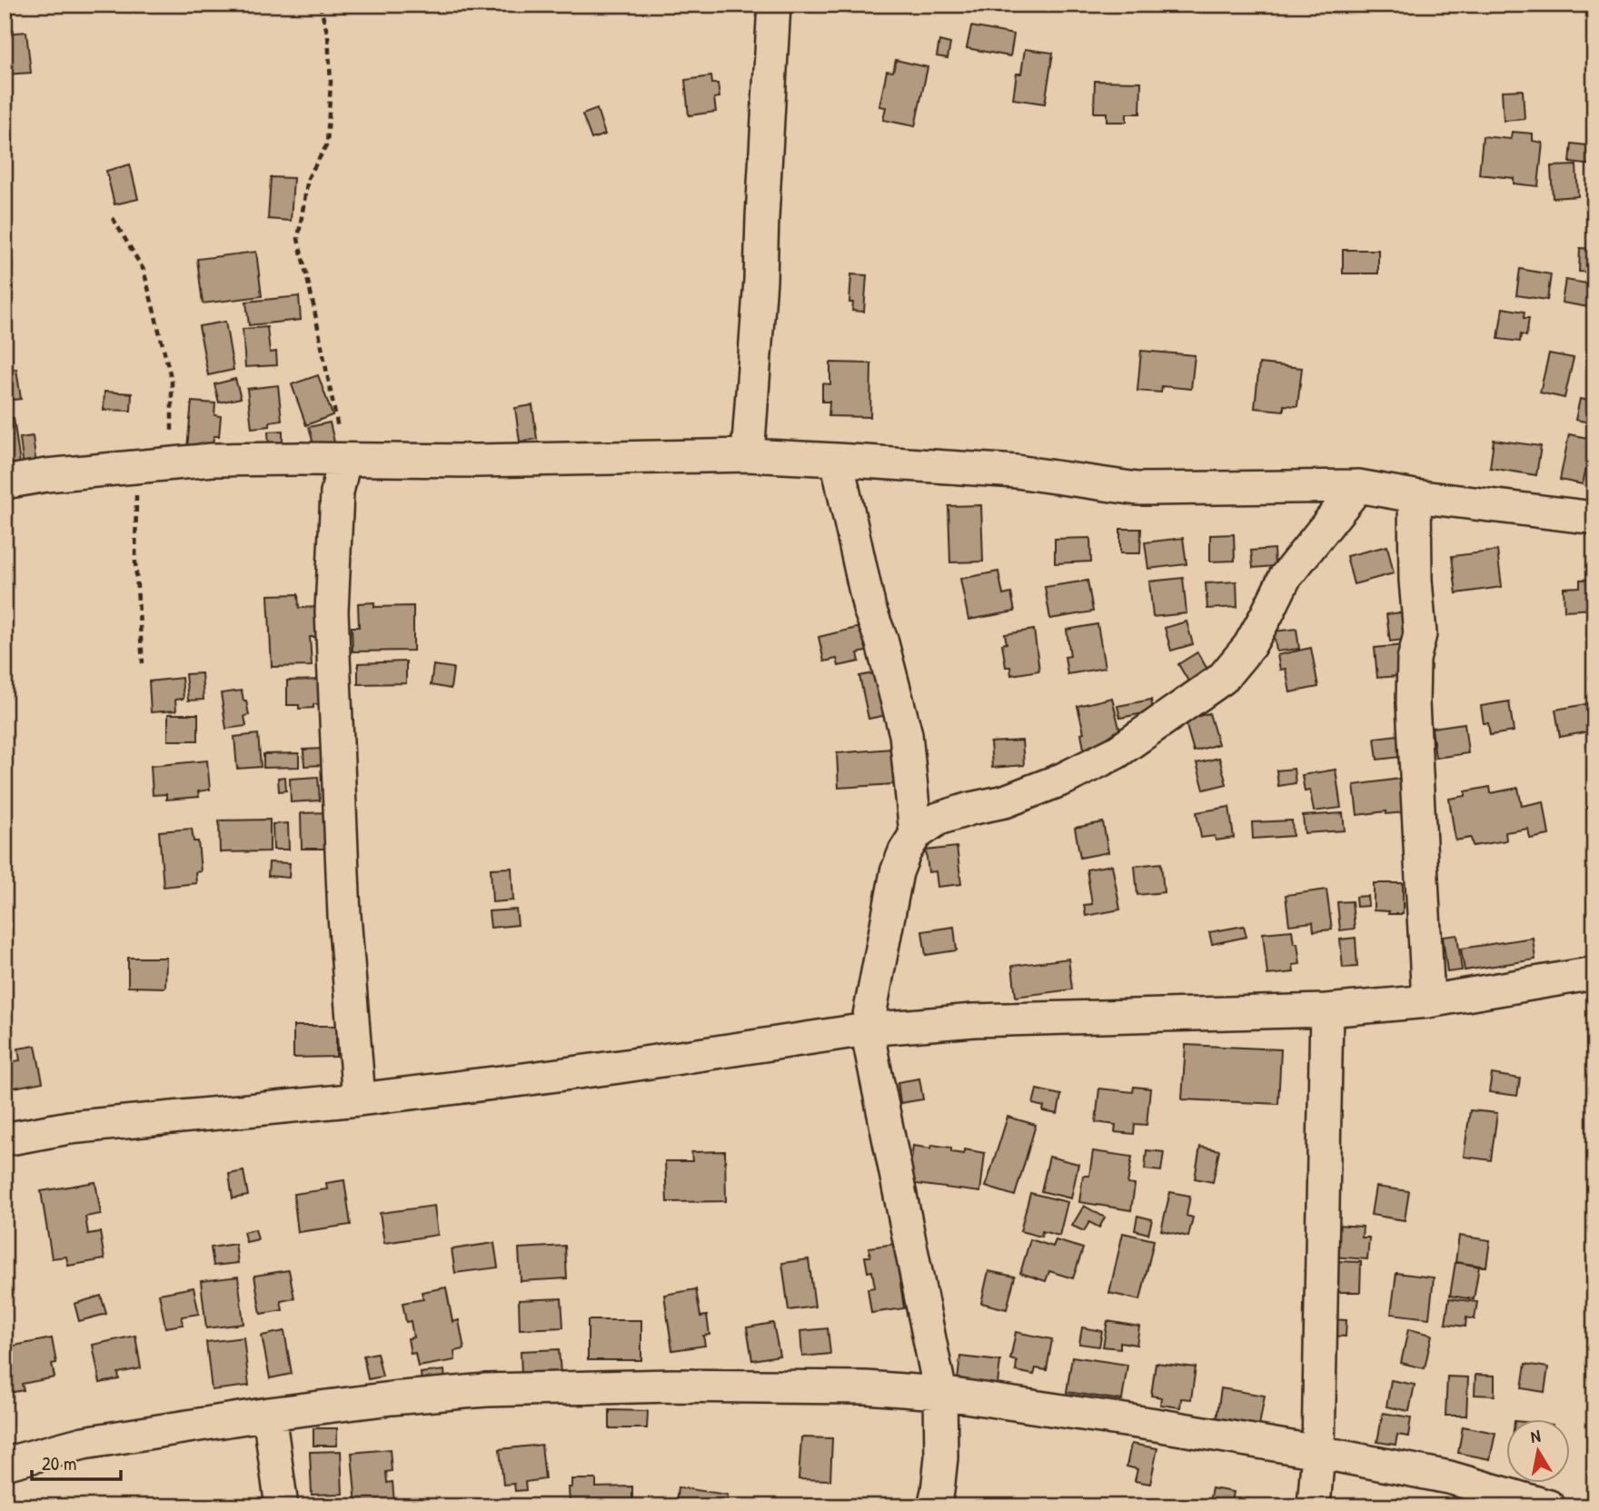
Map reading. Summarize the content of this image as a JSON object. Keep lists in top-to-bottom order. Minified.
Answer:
{"scale_bar":"20 m","north":"top"}
